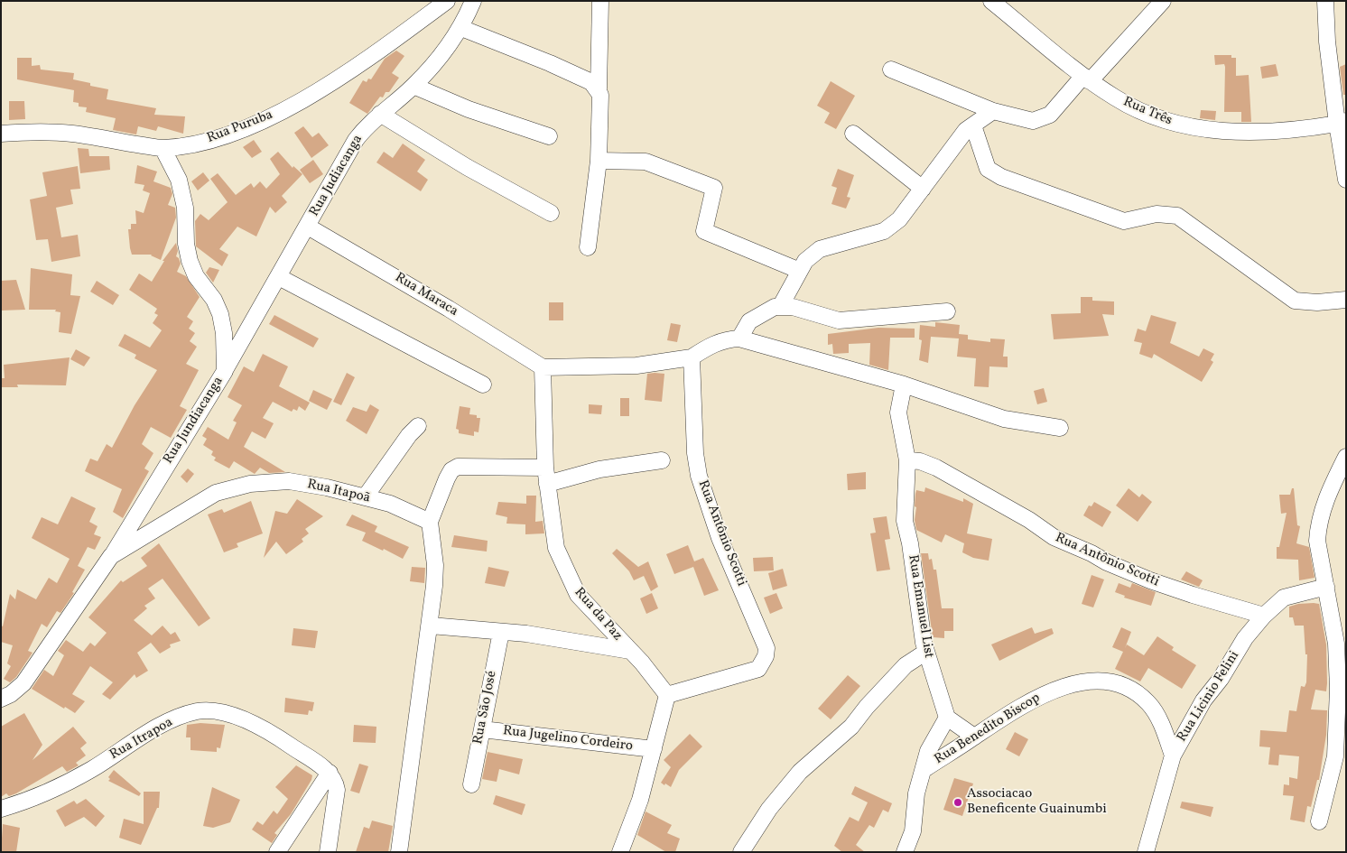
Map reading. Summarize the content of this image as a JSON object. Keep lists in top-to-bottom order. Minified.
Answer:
{"streets":{"street":["Rua Três","Rua Puruba","Rua Judiacanga","Rua Maraca","Rua Jundiacanga","Rua Itapoã","Rua Antônio Scotti","Rua Emanuel List","Rua da Paz","Rua Licinio Felini","Rua São José","Rua Benedito Biscop","Rua Itrapoa","Rua Jugelino Cordeiro"]},"crossings":[["Rua Puruba","Rua Jundiacanga"],["Rua Judiacanga","Rua Maraca"],["Rua Judiacanga","Rua Jundiacanga"],["Rua Maraca","Rua da Paz"],["Rua Jundiacanga","Rua Itapoã"],["Rua Antônio Scotti","Rua Emanuel List"],["Rua Antônio Scotti","Rua da Paz"],["Rua Antônio Scotti","Rua Licinio Felini"],["Rua Licinio Felini","Rua Benedito Biscop"],["Rua São José","Rua Jugelino Cordeiro"]],"places":["Associacao Beneficente Guainumbi"]}
